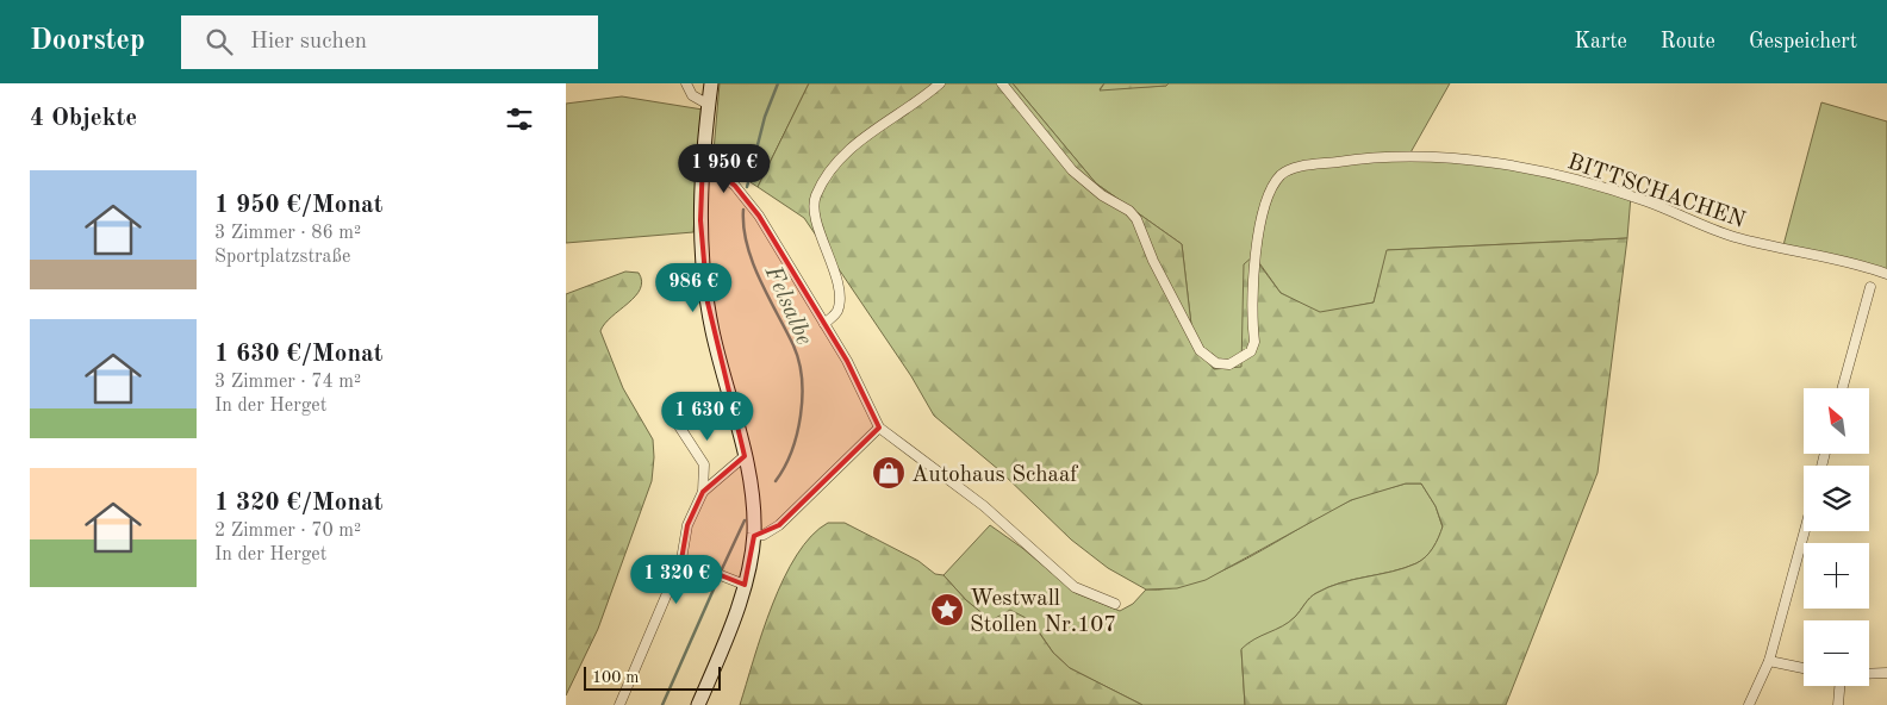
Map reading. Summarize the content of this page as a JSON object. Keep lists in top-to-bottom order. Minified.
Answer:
{"streets":{"street":["BITTSCHACHEN"]},"water":["Felsalbe"],"places":{"shop":["Autohaus Schaaf"],"place":["Westwall Stollen Nr.107"]},"scale_bar":"100 m","north":"top left","page":{"header":"Doorstep","search":"Hier suchen","nav":["Karte","Route","Gespeichert"],"heading":"4 Objekte","price":["1 950 €","986 €","1 630 €","1 320 €"],"list":[{"name":"1 950 €/Monat","note":"3 Zimmer · 86 m² · Sportplatzstraße"},{"name":"1 630 €/Monat","note":"3 Zimmer · 74 m² · In der Herget"},{"name":"1 320 €/Monat","note":"2 Zimmer · 70 m² · In der Herget"}],"map_buttons":["+","−"],"scale":"100 m"}}
